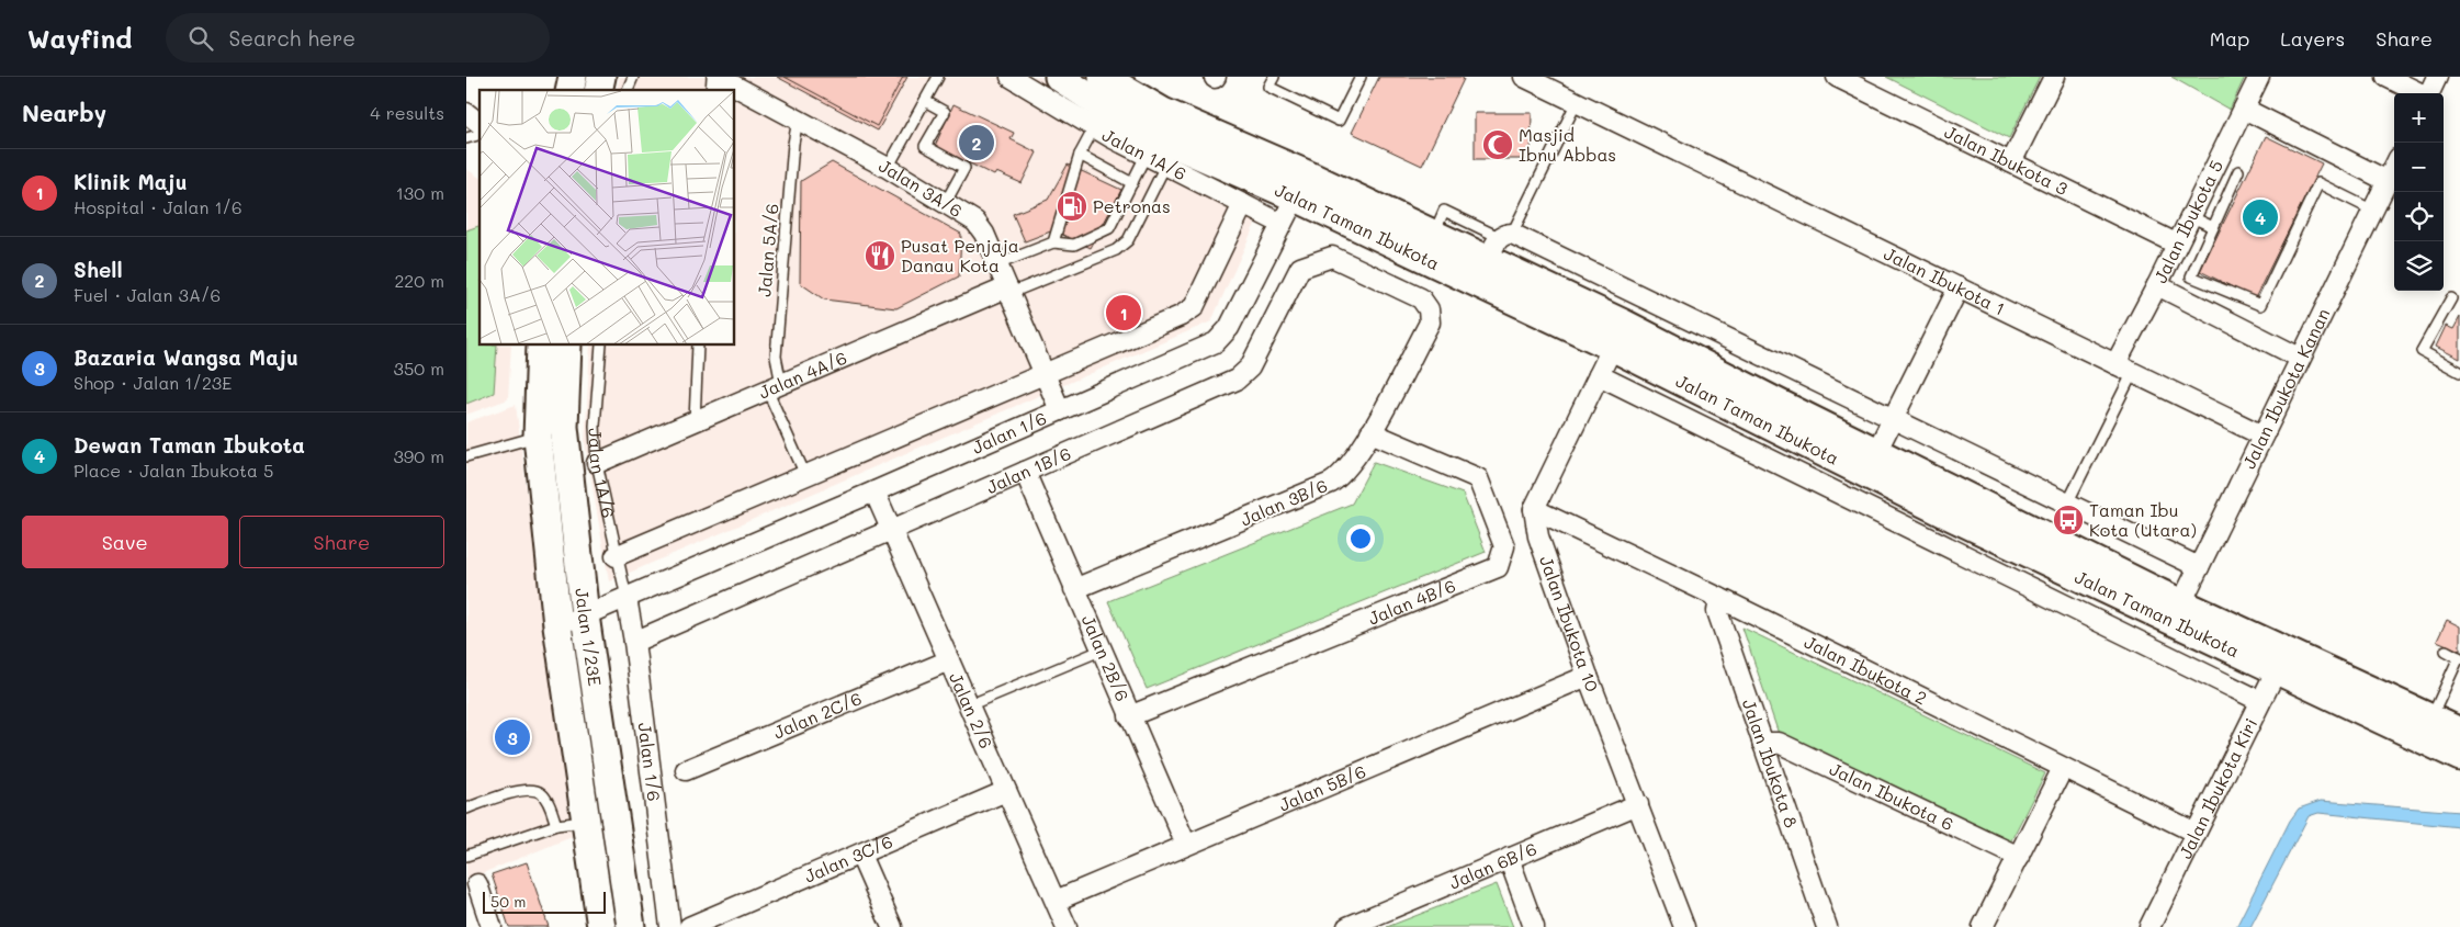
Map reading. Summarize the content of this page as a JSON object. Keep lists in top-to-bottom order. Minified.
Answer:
{"streets":{"main road":["Jalan Taman Ibukota","Jalan 1/23E"],"street":["Jalan 1A/6","Jalan Ibukota 3","Jalan 3A/6","Jalan Ibukota 5","Jalan Ibukota 1","Jalan 4A/6","Jalan Ibukota Kanan","Jalan 1/6","Jalan 1B/6","Jalan 3B/6","Jalan 4B/6","Jalan Ibukota 10","Jalan 2B/6","Jalan Ibukota 2","Jalan 2/6","Jalan 2C/6","Jalan Ibukota 8","Jalan 5B/6","Jalan Ibukota Kiri","Jalan Ibukota 6","Jalan 3C/6","Jalan 6B/6"],"lane":["Jalan 5A/6"]},"crossings":[["Jalan 1A/6","Jalan 4A/6"],["Jalan 1A/6","Jalan 1/6"],["Jalan Ibukota 3","Jalan Ibukota 5"],["Jalan 3A/6","Jalan 5A/6"],["Jalan 3A/6","Jalan 4A/6"],["Jalan 3A/6","Jalan 1/6"],["Jalan Ibukota 5","Jalan Ibukota 1"],["Jalan Taman Ibukota","Jalan Ibukota Kanan"],["Jalan Taman Ibukota","Jalan 1/6"],["Jalan Taman Ibukota","Jalan Ibukota Kiri"],["Jalan 5A/6","Jalan 4A/6"],["Jalan Ibukota 1","Jalan Ibukota Kanan"],["Jalan 1/6","Jalan 1B/6"],["Jalan 1/6","Jalan 1/23E"],["Jalan 1/6","Jalan 2/6"],["Jalan 1B/6","Jalan 3B/6"],["Jalan 1B/6","Jalan 2B/6"],["Jalan 1B/6","Jalan 2/6"],["Jalan 3B/6","Jalan 4B/6"],["Jalan 3B/6","Jalan 2B/6"],["Jalan 4B/6","Jalan 2B/6"],["Jalan Ibukota 10","Jalan Ibukota 2"],["Jalan Ibukota 10","Jalan 5B/6"],["Jalan Ibukota 10","Jalan 6B/6"],["Jalan 2B/6","Jalan 5B/6"],["Jalan Ibukota 2","Jalan Ibukota 8"],["Jalan Ibukota 2","Jalan Ibukota Kiri"],["Jalan 2/6","Jalan 2C/6"],["Jalan 2/6","Jalan 5B/6"],["Jalan 2/6","Jalan 3C/6"],["Jalan Ibukota 8","Jalan Ibukota 6"]],"places":{"mosque":["Masjid Ibnu Abbas"],"fuel station":["Petronas"],"restaurant":["Pusat Penjaja Danau Kota"],"bus stop":["Taman Ibu Kota (Utara)"]},"scale_bar":"50 m","page":{"header":"Wayfind","search":"Search here","nav":["Map","Layers","Share"],"heading":["Nearby","4 results"],"map_buttons":["+","−"],"pins":["2","4","1","3"],"list":[{"mark":"1","name":"Klinik Maju","note":"Hospital · Jalan 1/6","value":"130 m"},{"mark":"2","name":"Shell","note":"Fuel · Jalan 3A/6","value":"220 m"},{"mark":"3","name":"Bazaria Wangsa Maju","note":"Shop · Jalan 1/23E","value":"350 m"},{"mark":"4","name":"Dewan Taman Ibukota","note":"Place · Jalan Ibukota 5","value":"390 m"}],"buttons":["Save","Share"],"scale":"50 m"}}
